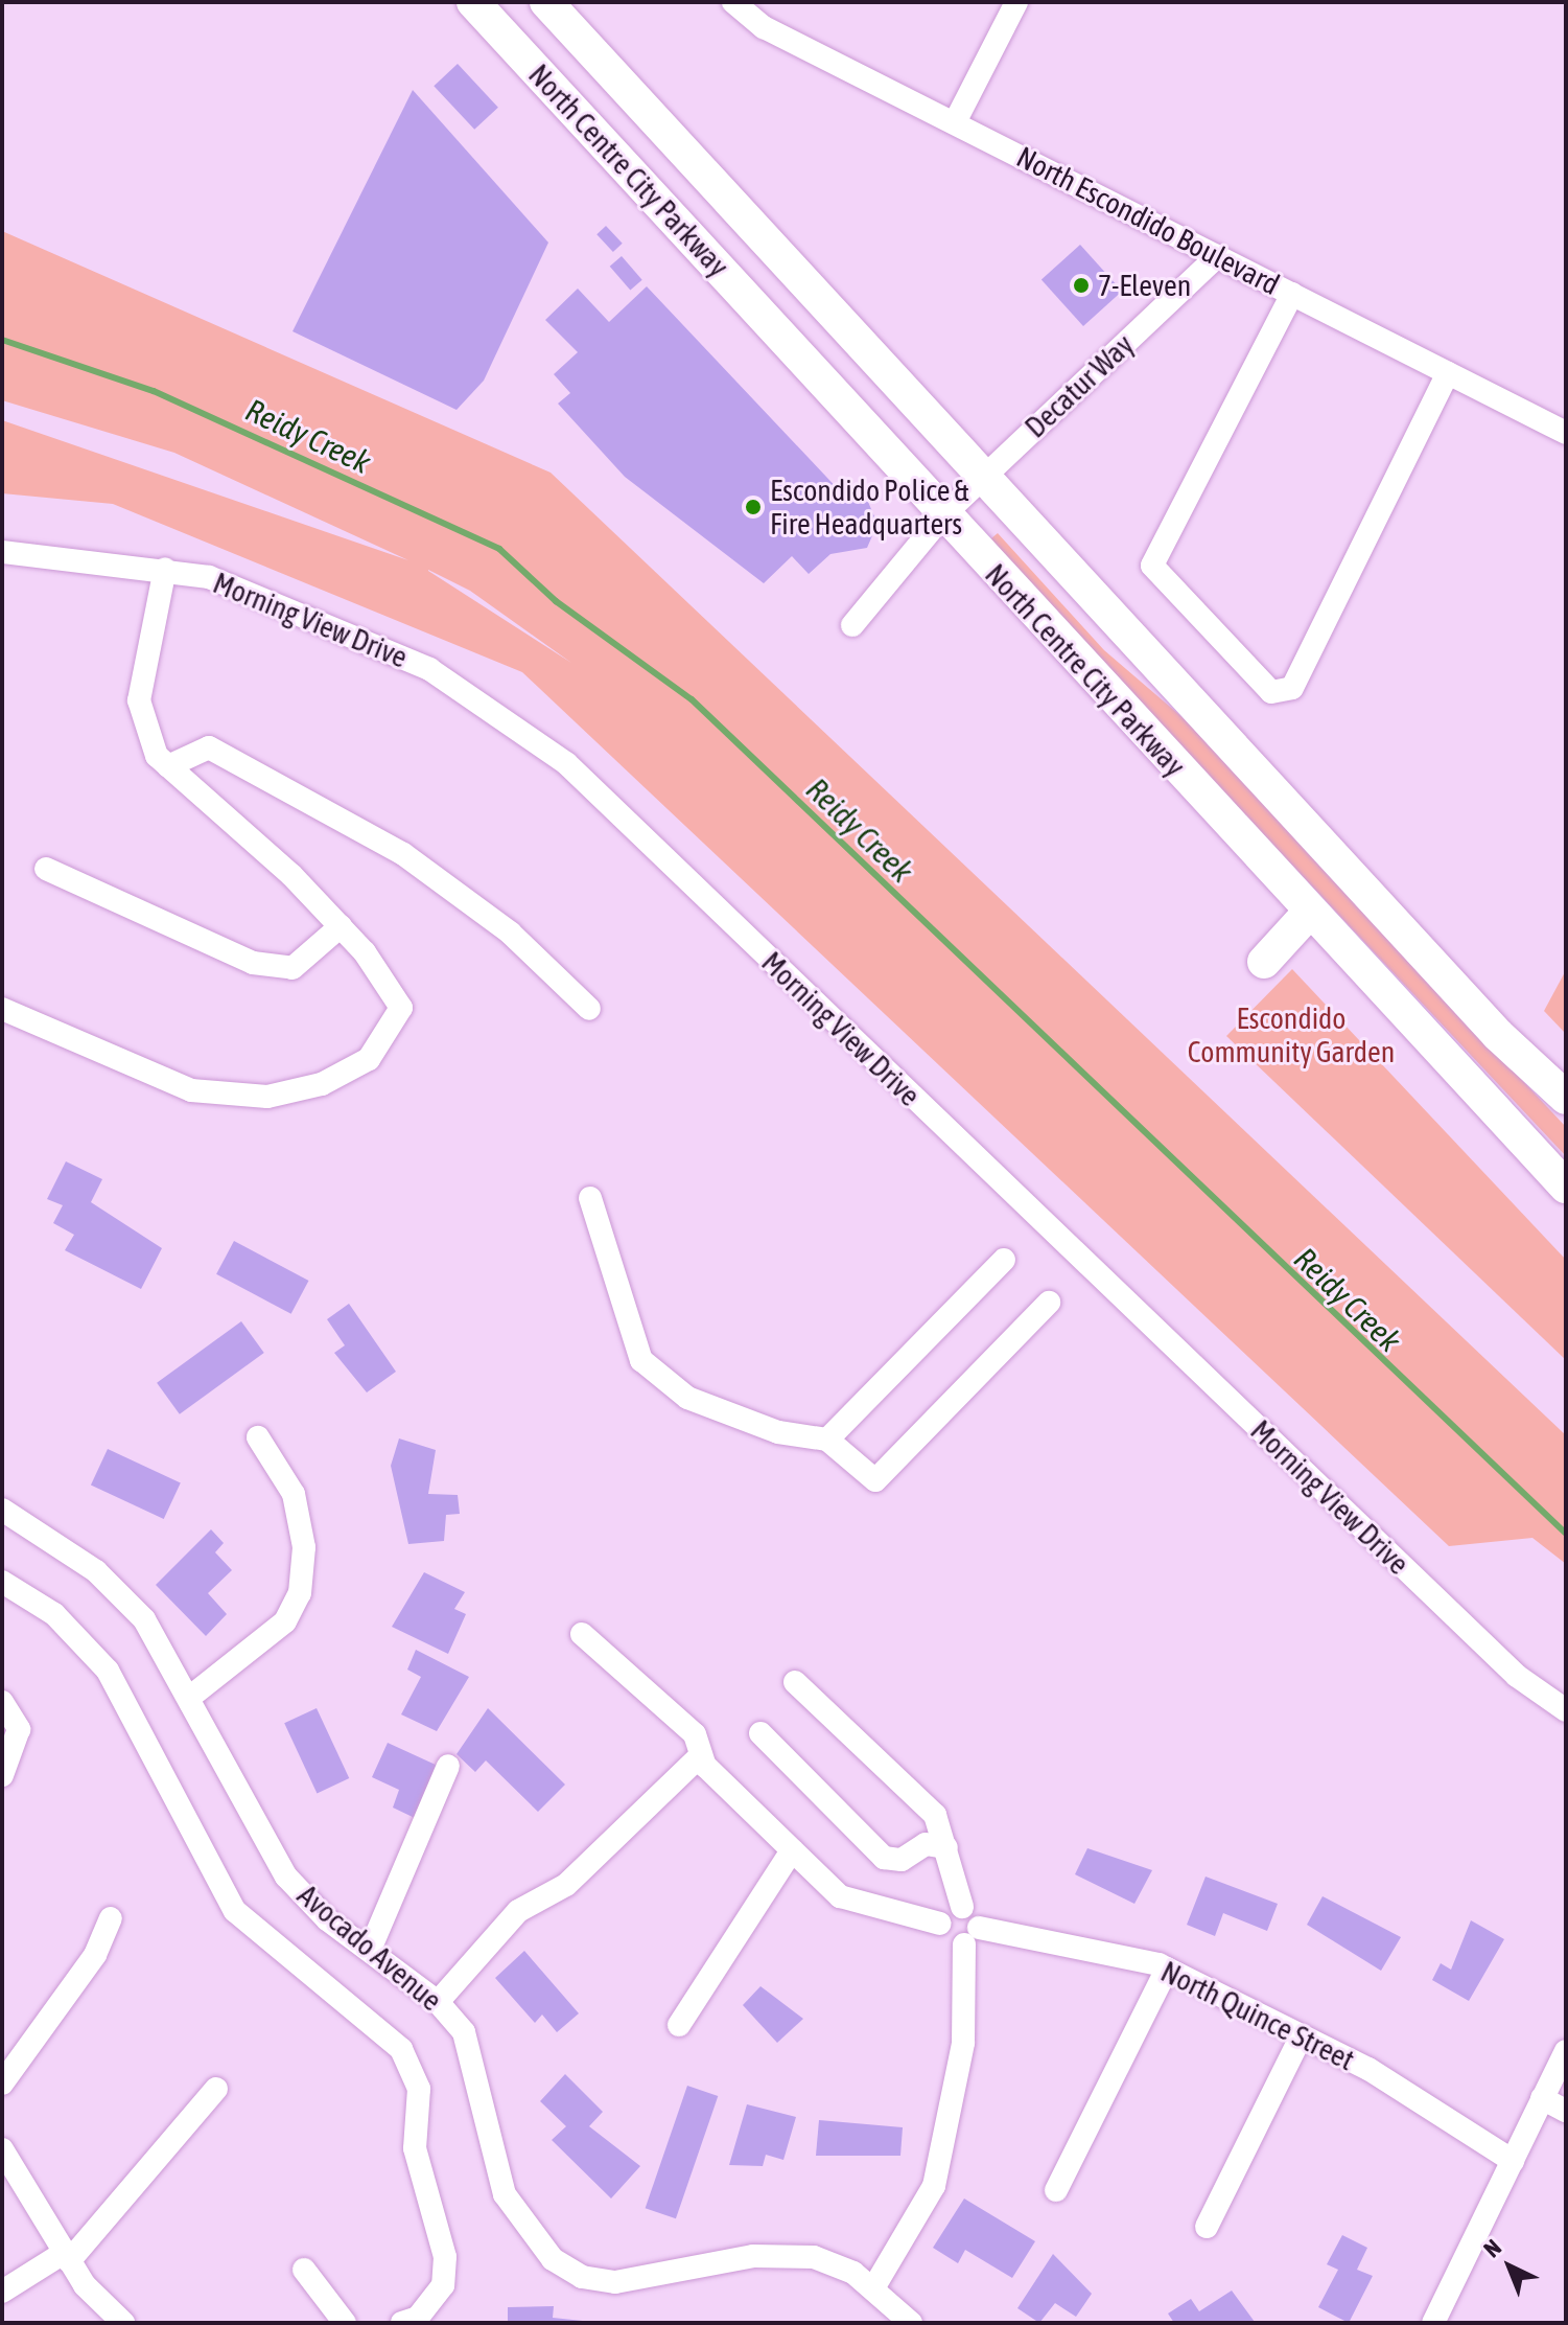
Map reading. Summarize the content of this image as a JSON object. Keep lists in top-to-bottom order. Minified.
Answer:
{"streets":{"highway":["North Centre City Parkway"],"street":["North Escondido Boulevard","Decatur Way","Morning View Drive","Avocado Avenue","North Quince Street"]},"crossings":[["North Centre City Parkway","Decatur Way"],["North Escondido Boulevard","Decatur Way"]],"water":["Reidy Creek"],"parks":["Escondido Community Garden"],"places":["7-Eleven","Escondido Police & Fire Headquarters"],"north":"top left"}
